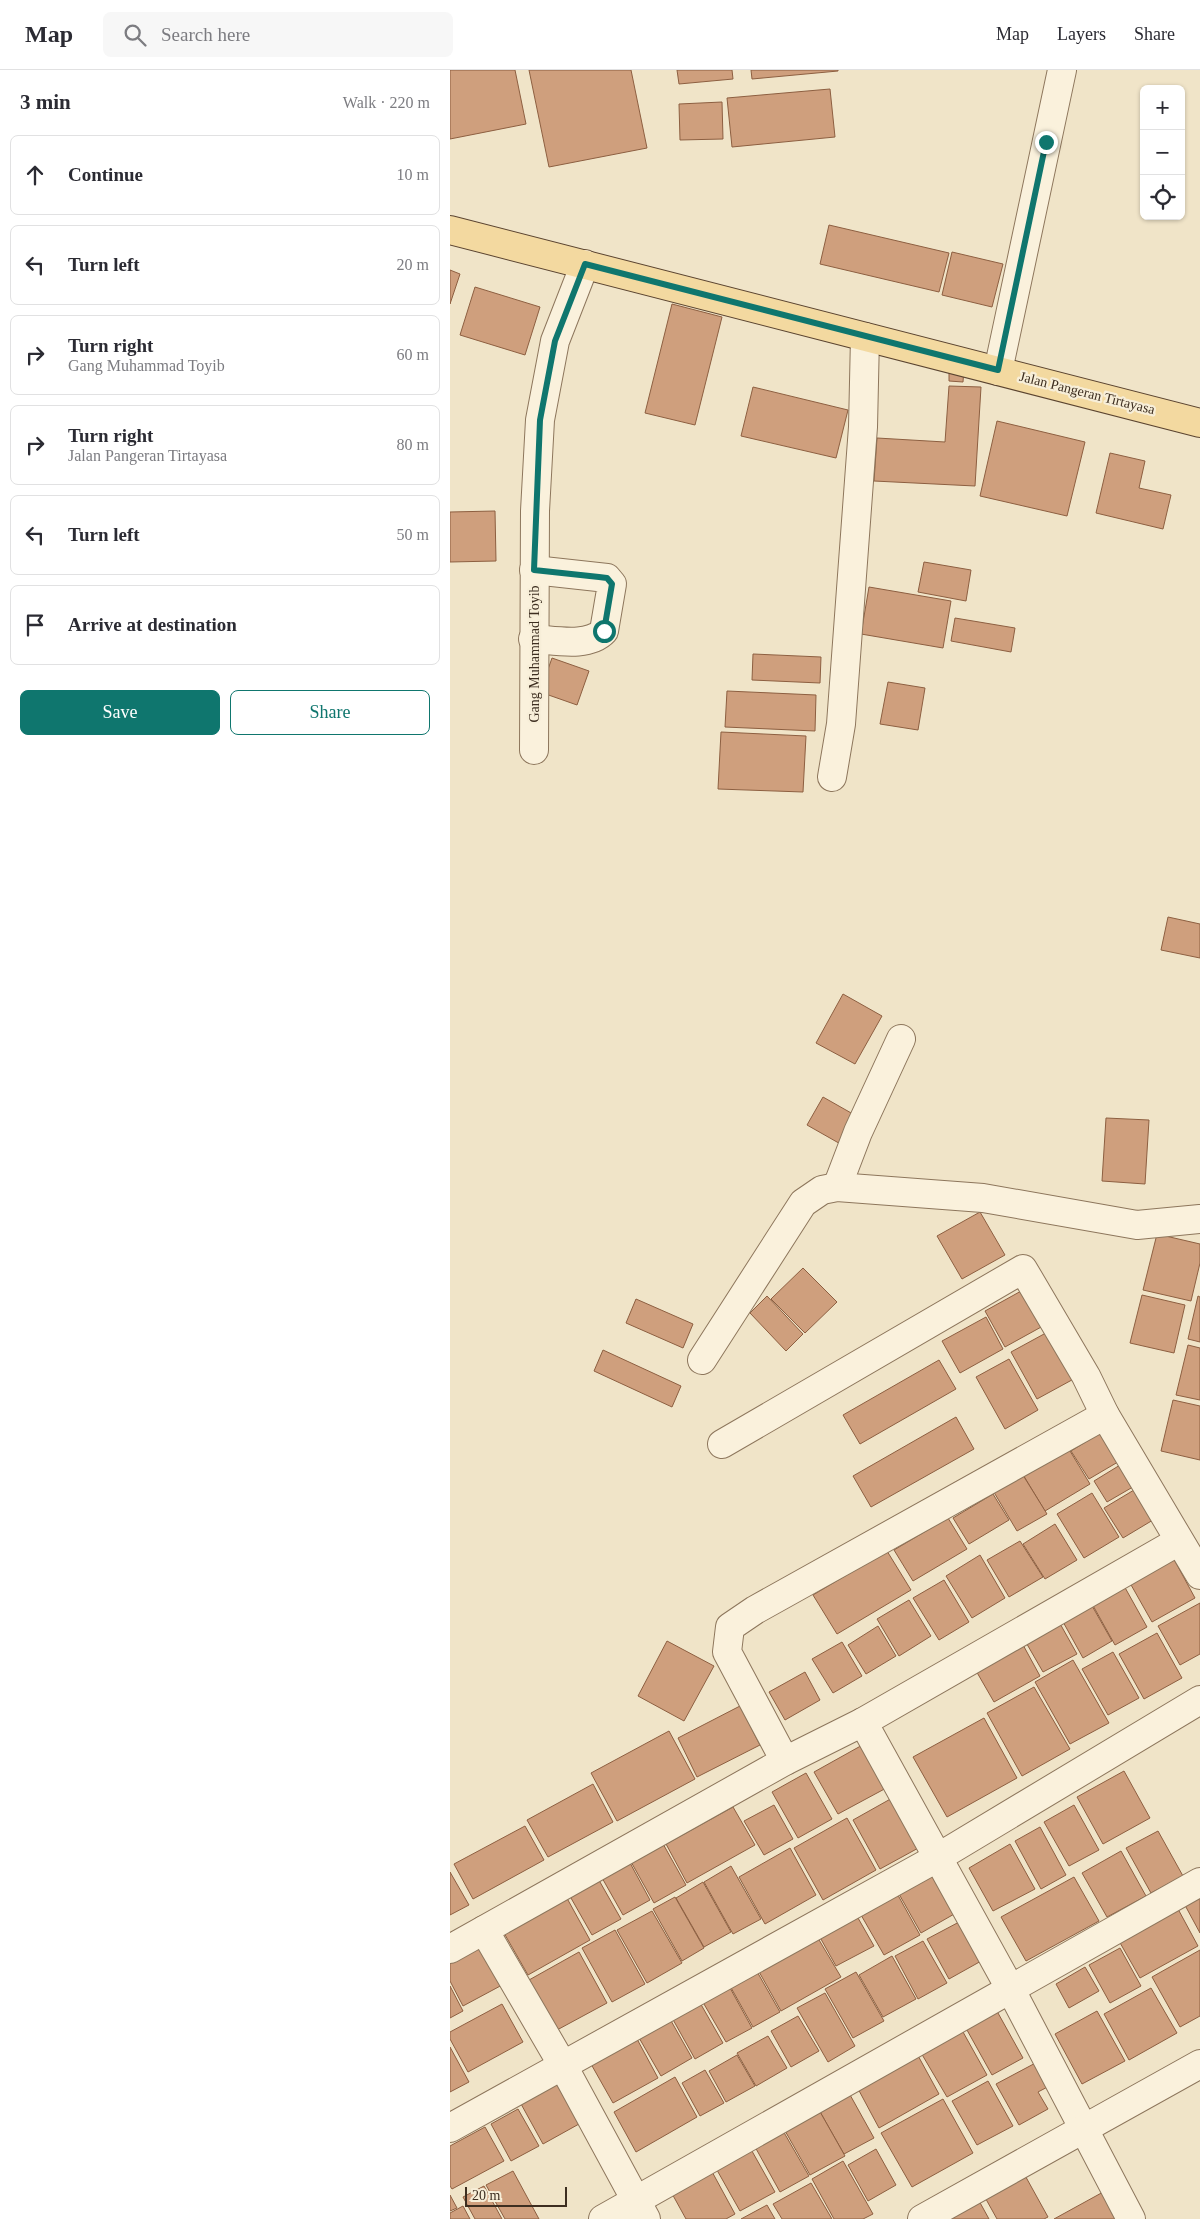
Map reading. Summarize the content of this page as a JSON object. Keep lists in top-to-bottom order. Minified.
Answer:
{"streets":{"main road":["Jalan Pangeran Tirtayasa"],"street":["Gang Muhammad Toyib"]},"crossings":[["Jalan Pangeran Tirtayasa","Gang Muhammad Toyib"]],"scale_bar":"20 m","page":{"header":"Map","search":"Search here","nav":["Map","Layers","Share"],"heading":["3 min","Walk · 220 m"],"map_buttons":["+","−"],"list":[["Continue","10 m"],["Turn left","20 m"],["Turn right","Gang Muhammad Toyib","60 m"],["Turn right","Jalan Pangeran Tirtayasa","80 m"],["Turn left","50 m"],"Arrive at destination"],"buttons":["Save","Share"],"scale":"20 m"}}
